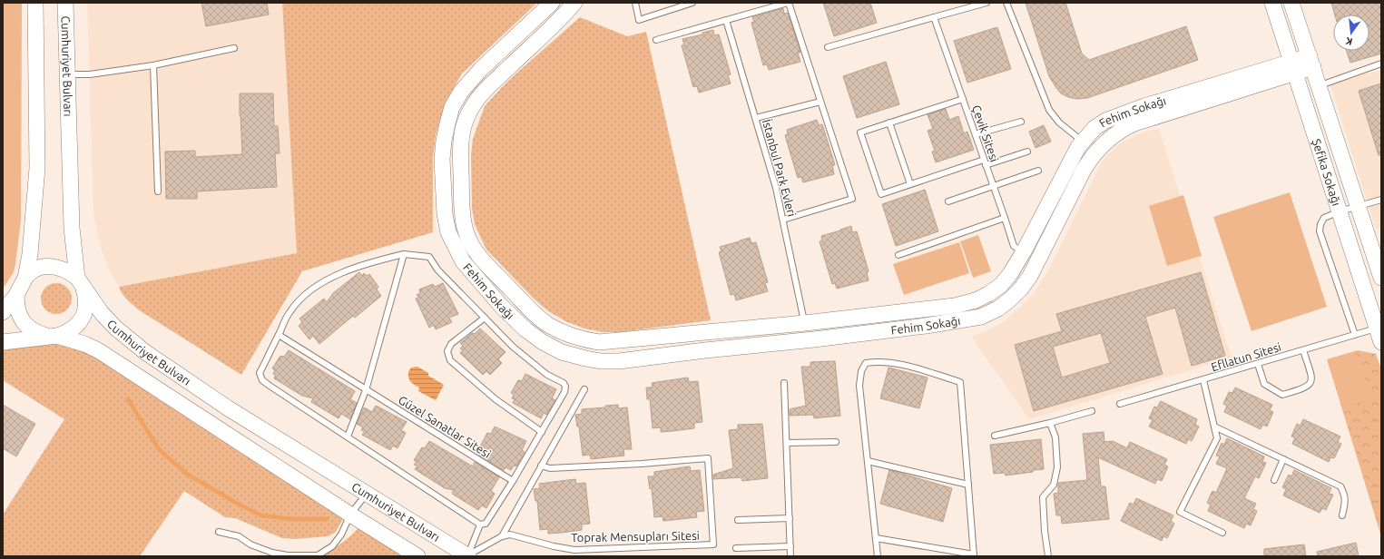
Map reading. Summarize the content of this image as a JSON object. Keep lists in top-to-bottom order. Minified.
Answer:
{"streets":{"street":["Cumhuriyet Bulvarı","Fehim Sokağı","Şefika Sokağı"],"lane":["Çevik Sitesi","İstanbul Park Evleri","Efllatun Sitesi","Güzel Sanatlar Sitesi","Toprak Mensupları Sitesi"]},"crossings":[["Fehim Sokağı","Çevik Sitesi"],["Fehim Sokağı","İstanbul Park Evleri"],["Fehim Sokağı","Şefika Sokağı"],["Şefika Sokağı","Efllatun Sitesi"]],"north":"bottom"}
